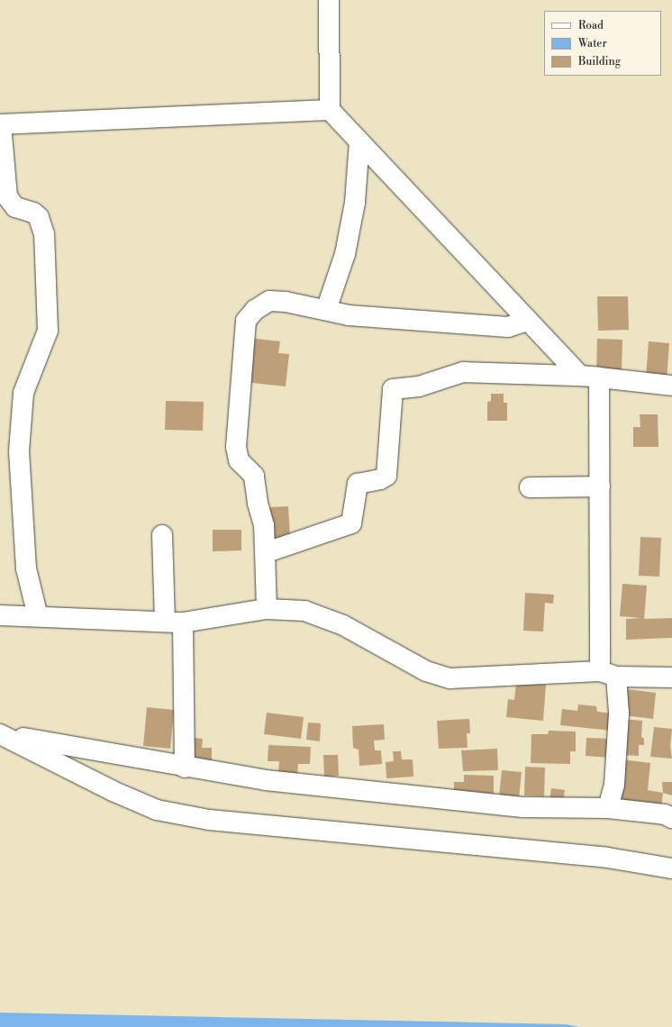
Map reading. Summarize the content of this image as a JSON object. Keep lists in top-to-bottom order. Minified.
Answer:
{"legend":["Road","Water","Building"]}
